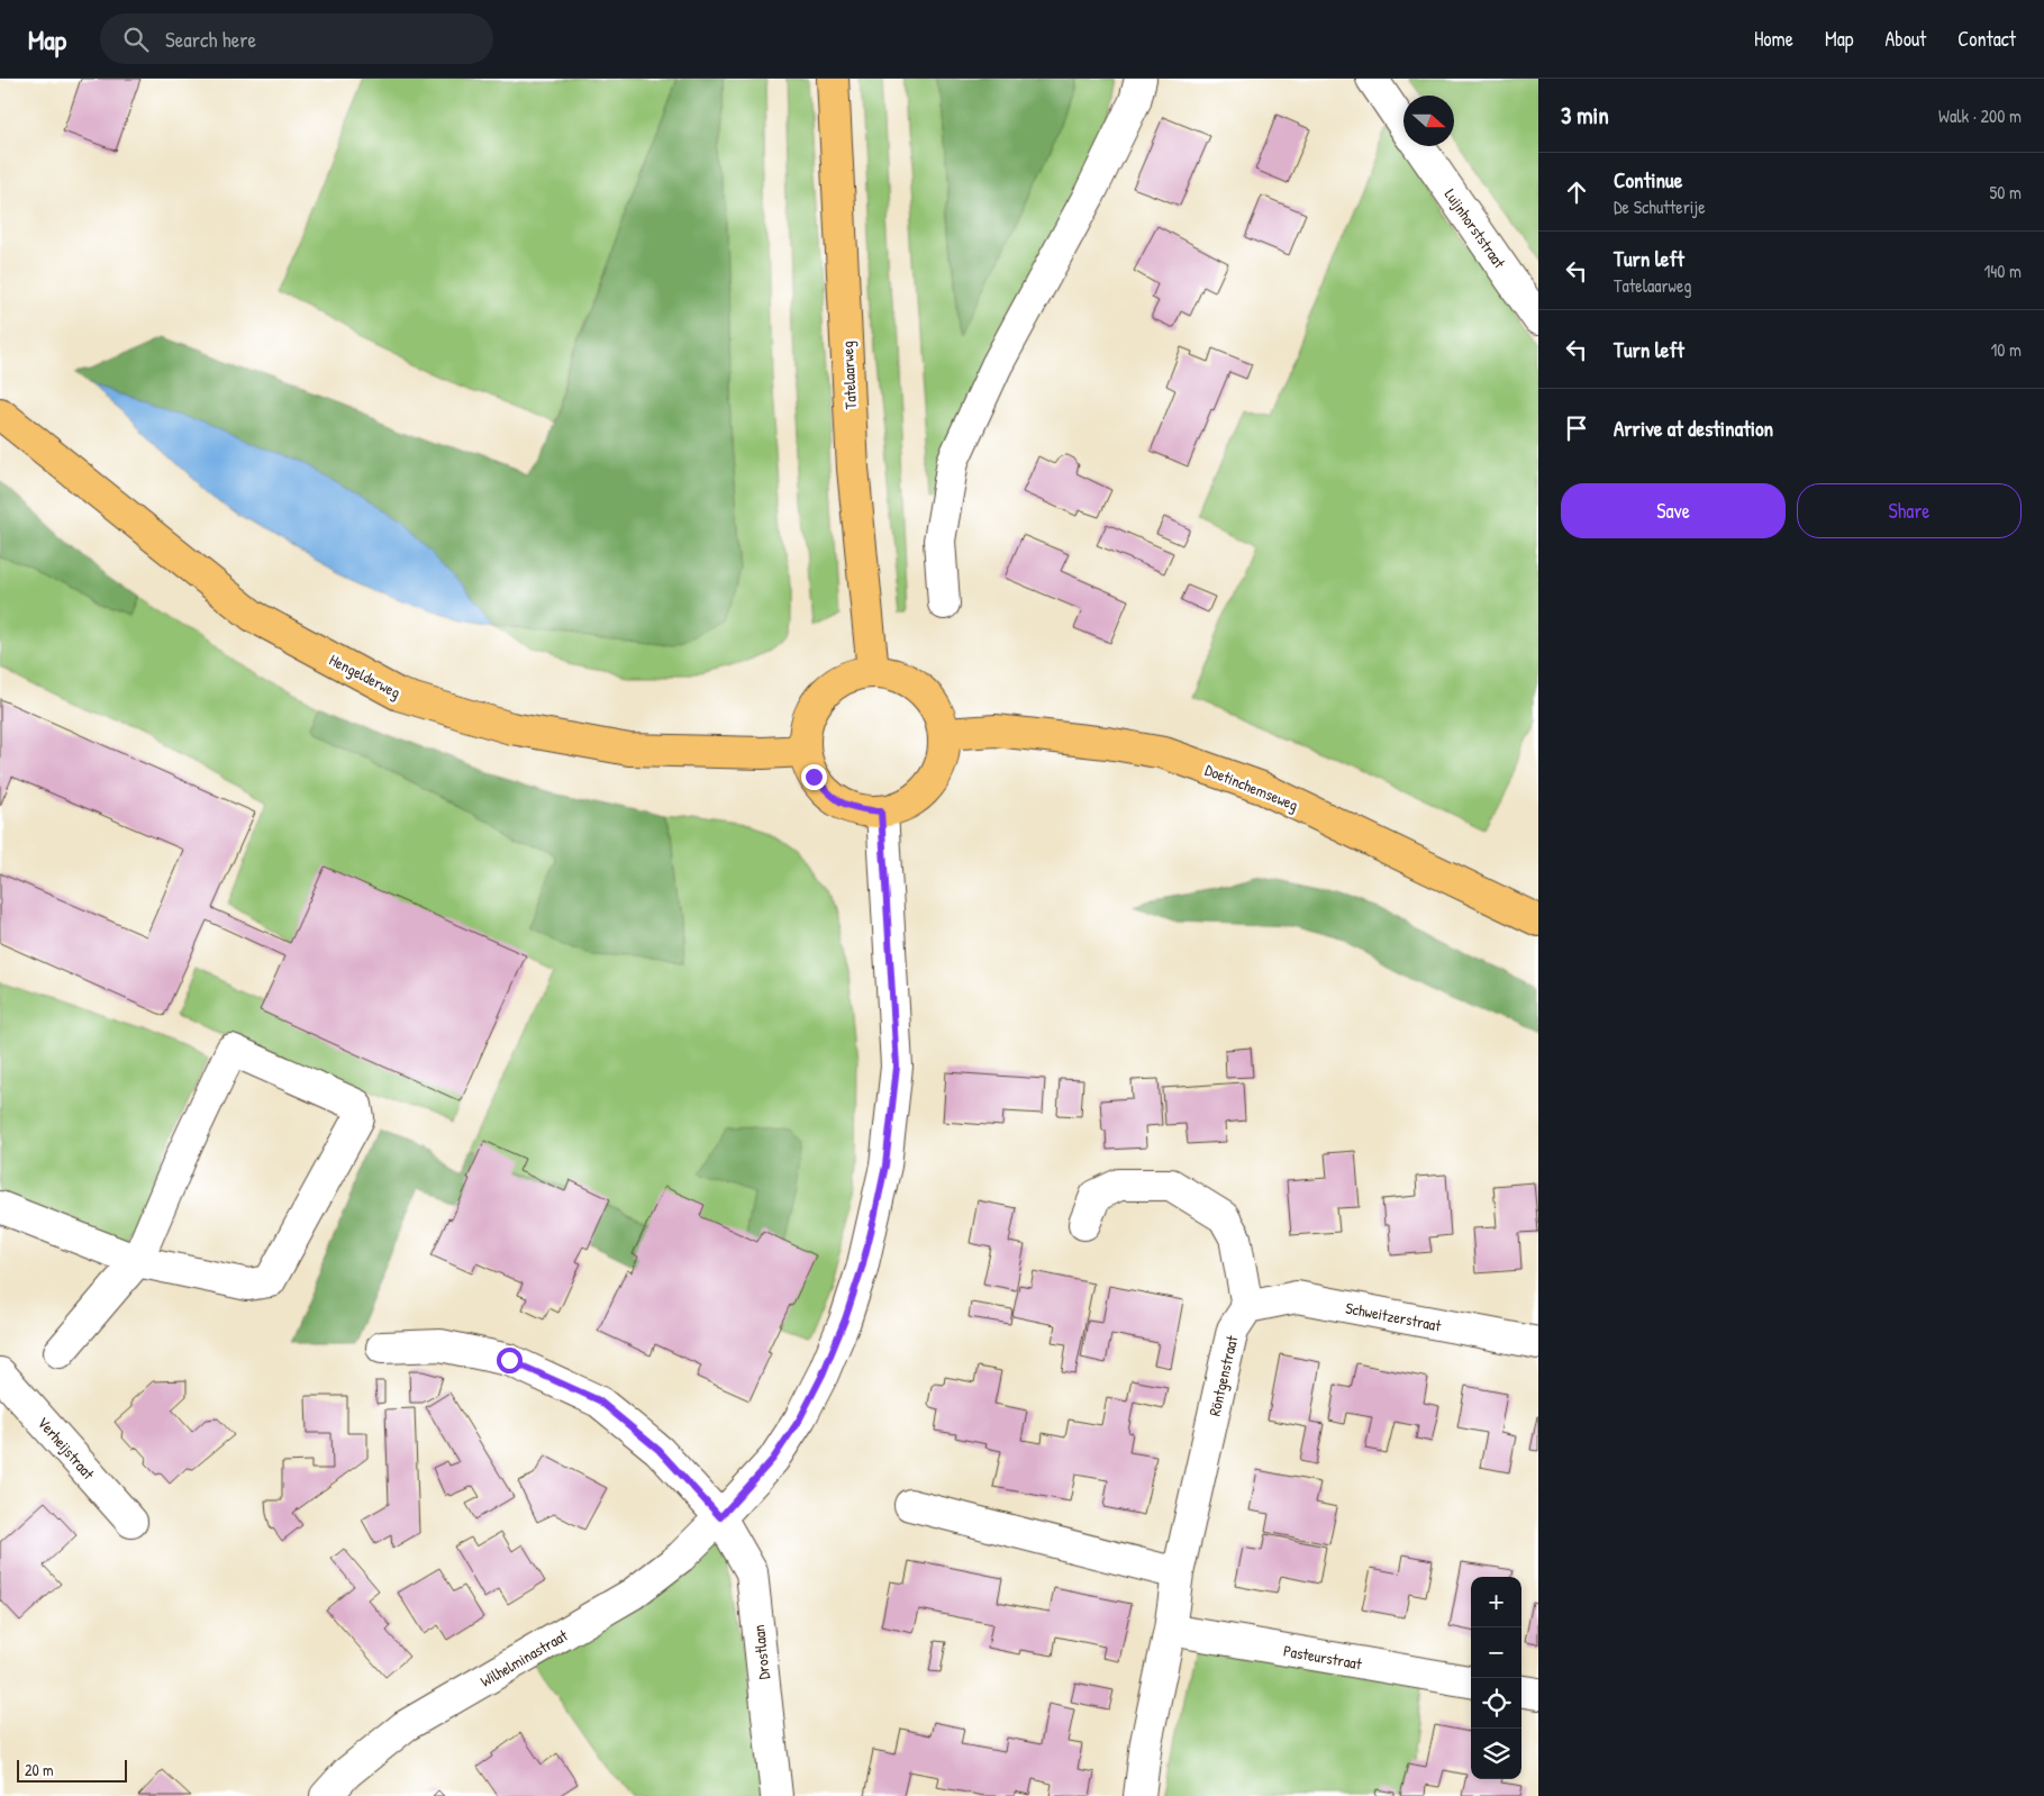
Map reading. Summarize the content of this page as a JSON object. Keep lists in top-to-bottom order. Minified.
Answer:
{"streets":{"main road":["Tatelaarweg","Hengelderweg","Doetinchemseweg"],"street":["Luijnhorststraat","Schweitzerstraat","Röntgenstraat","Verheijstraat","Drostlaan","Pasteurstraat","Wilhelminastraat"]},"crossings":[["Tatelaarweg","Hengelderweg"],["Tatelaarweg","Doetinchemseweg"],["Hengelderweg","Doetinchemseweg"],["Schweitzerstraat","Röntgenstraat"],["Röntgenstraat","Pasteurstraat"],["Drostlaan","Wilhelminastraat"]],"scale_bar":"20 m","north":"right","page":{"header":"Map","search":"Search here","nav":["Home","Map","About","Contact"],"heading":["3 min","Walk · 200 m"],"list":[["Continue","De Schutterije","50 m"],["Turn left","Tatelaarweg","140 m"],["Turn left","10 m"],"Arrive at destination"],"buttons":["Save","Share"],"map_buttons":["+","−"],"scale":"20 m"}}
